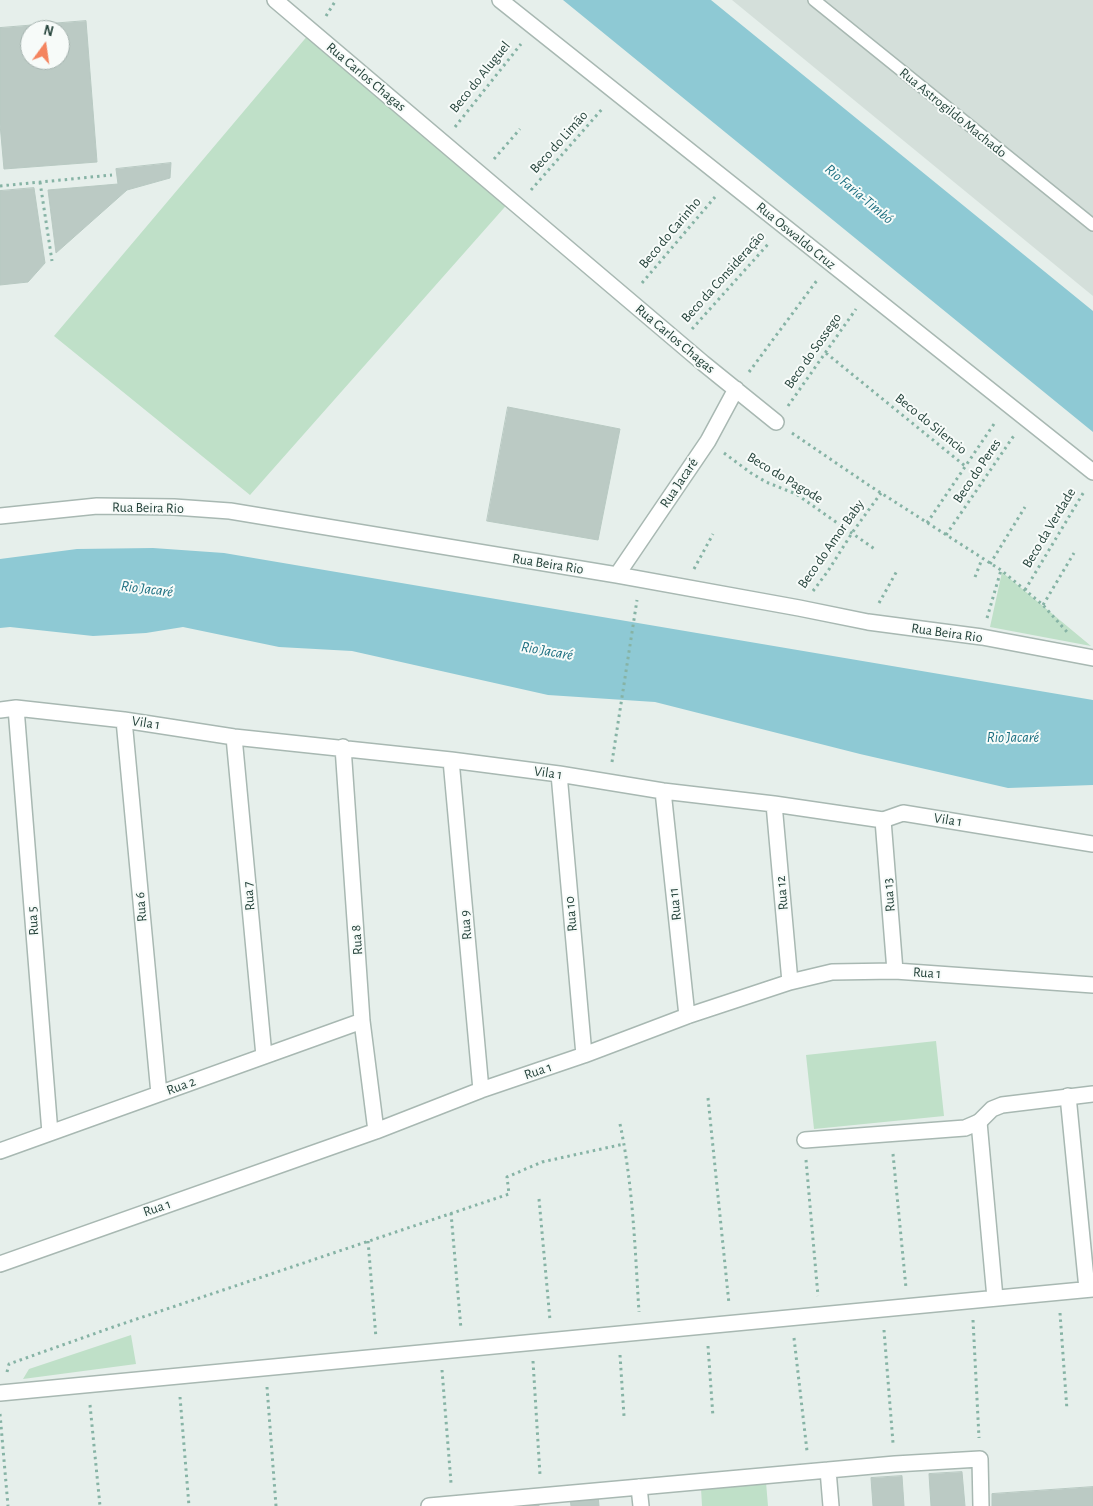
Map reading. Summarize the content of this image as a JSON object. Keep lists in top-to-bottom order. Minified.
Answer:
{"streets":{"street":["Rua Carlos Chagas","Rua Oswaldo Cruz","Rua Jacaré","Rua Beira Rio","Vila 1","Rua 12","Rua 13","Rua 7","Rua 11","Rua 6","Rua 10","Rua 5","Rua 9","Rua 8","Rua 1","Rua 2"],"lane":["Rua Astrogildo Machado"],"path":["Beco do Aluguel","Beco do Limão","Beco do Carinho","Beco da Consideração","Beco do Sossego","Beco do Silencio","Beco do Peres","Beco do Pagode","Beco da Verdade","Beco do Amor Baby"]},"crossings":[["Rua Carlos Chagas","Beco do Aluguel"],["Rua Carlos Chagas","Beco do Limão"],["Rua Carlos Chagas","Beco do Carinho"],["Rua Carlos Chagas","Beco da Consideração"],["Rua Carlos Chagas","Beco do Sossego"],["Rua Carlos Chagas","Rua Jacaré"],["Beco do Aluguel","Rua Oswaldo Cruz"],["Beco do Limão","Rua Oswaldo Cruz"],["Beco do Carinho","Rua Oswaldo Cruz"],["Rua Oswaldo Cruz","Beco da Consideração"],["Rua Oswaldo Cruz","Beco do Sossego"],["Rua Oswaldo Cruz","Beco do Silencio"],["Rua Oswaldo Cruz","Beco do Peres"],["Rua Oswaldo Cruz","Beco da Verdade"],["Beco do Sossego","Beco do Silencio"],["Beco do Pagode","Rua Jacaré"],["Beco do Pagode","Beco do Amor Baby"],["Rua Jacaré","Rua Beira Rio"],["Rua Beira Rio","Beco do Amor Baby"],["Vila 1","Rua 12"],["Vila 1","Rua 13"],["Vila 1","Rua 7"],["Vila 1","Rua 11"],["Vila 1","Rua 6"],["Vila 1","Rua 10"],["Vila 1","Rua 5"],["Vila 1","Rua 9"],["Vila 1","Rua 8"],["Rua 12","Rua 1"],["Rua 13","Rua 1"],["Rua 7","Rua 2"],["Rua 11","Rua 1"],["Rua 6","Rua 2"],["Rua 10","Rua 1"],["Rua 5","Rua 2"],["Rua 9","Rua 1"],["Rua 8","Rua 1"],["Rua 8","Rua 2"]],"water":["Rio Faria-Timbó","Rio Jacaré"],"north":"top"}
